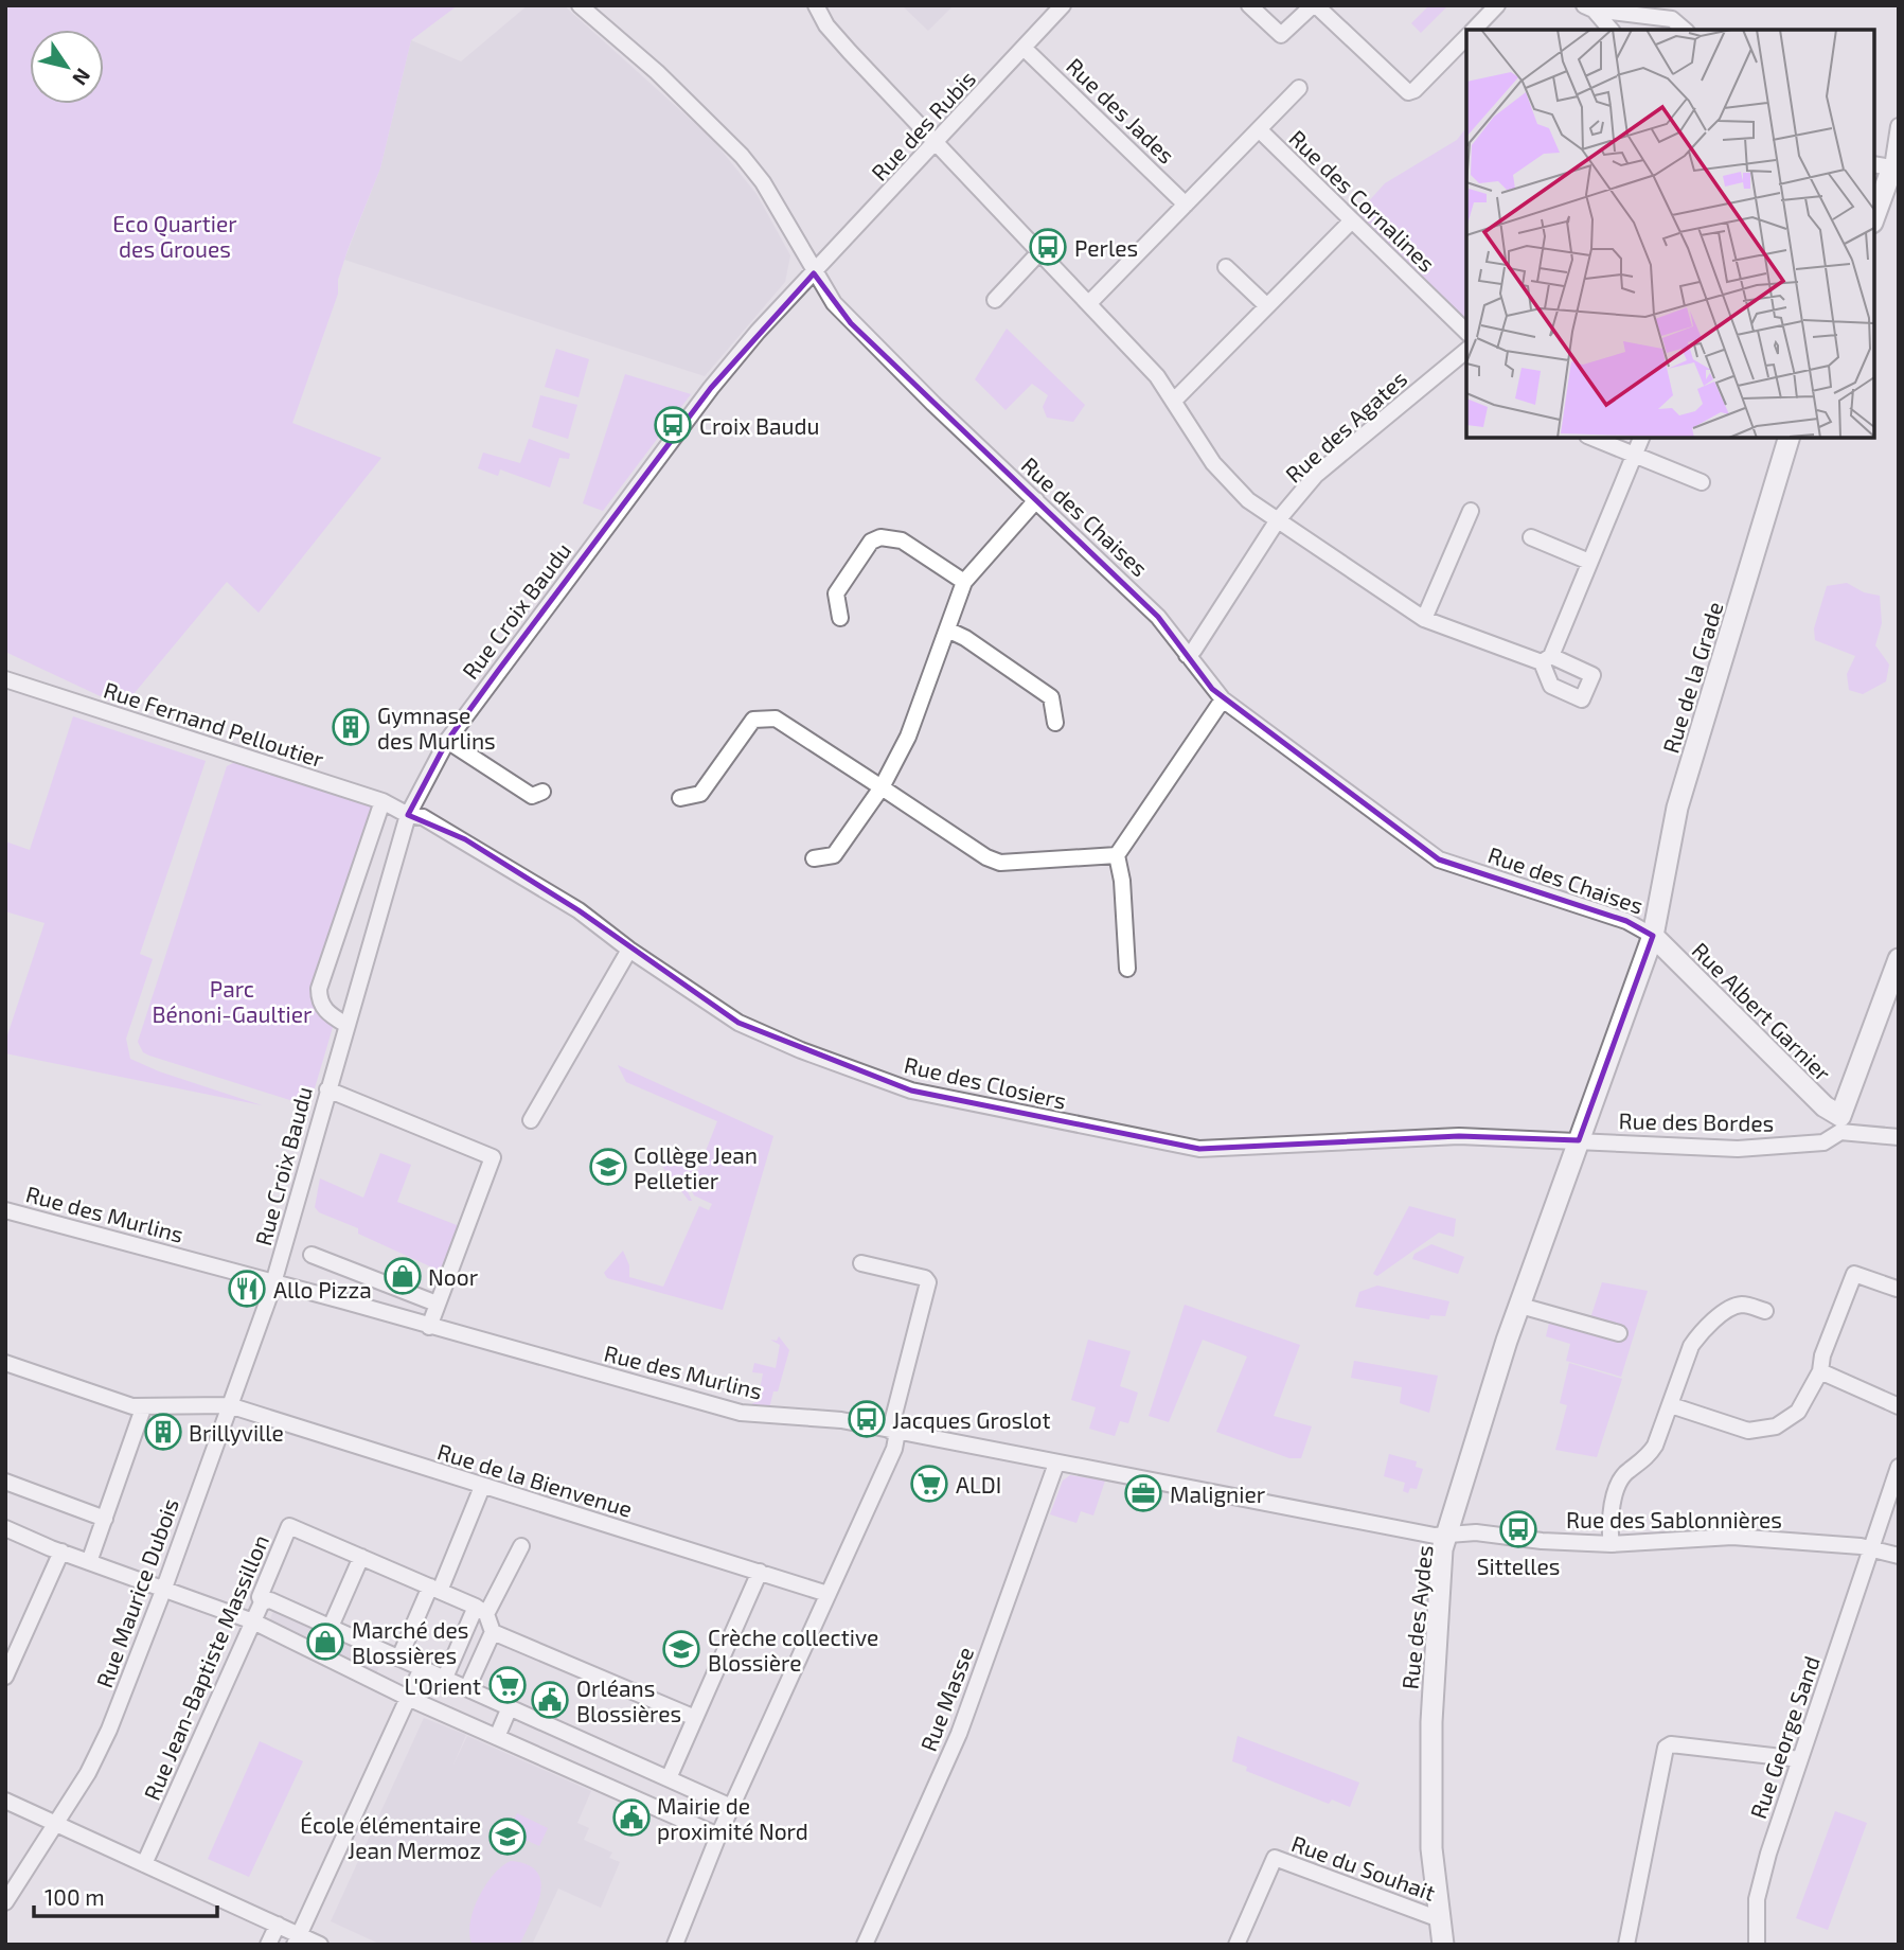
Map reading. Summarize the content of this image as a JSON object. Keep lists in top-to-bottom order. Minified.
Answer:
{"streets":{"street":["Rue des Jades","Rue des Rubis","Rue des Cornalines","Rue des Agates","Rue des Chaises","Rue Croix Baudu","Rue de la Grade","Rue Fernand Pelloutier","Rue Albert Garnier","Rue des Closiers","Rue des Bordes","Rue des Murlins","Rue de la Bienvenue","Rue des Sablonnières","Rue Maurice Dubois","Rue des Aydes","Rue Jean-Baptiste Massillon","Rue Masse","Rue George Sand","Rue du Souhait"]},"crossings":[["Rue des Jades","Rue des Rubis"],["Rue des Jades","Rue des Cornalines"],["Rue des Rubis","Rue des Chaises"],["Rue des Rubis","Rue Croix Baudu"],["Rue des Agates","Rue des Chaises"],["Rue des Chaises","Rue Croix Baudu"],["Rue des Chaises","Rue de la Grade"],["Rue des Chaises","Rue Albert Garnier"],["Rue Croix Baudu","Rue Fernand Pelloutier"],["Rue Croix Baudu","Rue des Closiers"],["Rue Croix Baudu","Rue des Murlins"],["Rue Croix Baudu","Rue Maurice Dubois"],["Rue de la Grade","Rue Albert Garnier"],["Rue de la Grade","Rue des Closiers"],["Rue de la Grade","Rue des Bordes"],["Rue de la Grade","Rue des Aydes"],["Rue Fernand Pelloutier","Rue des Closiers"],["Rue Albert Garnier","Rue des Bordes"],["Rue des Closiers","Rue des Bordes"],["Rue des Closiers","Rue des Aydes"],["Rue des Bordes","Rue des Aydes"],["Rue des Murlins","Rue des Sablonnières"],["Rue des Murlins","Rue Maurice Dubois"],["Rue des Murlins","Rue des Aydes"],["Rue des Murlins","Rue Masse"],["Rue de la Bienvenue","Rue Maurice Dubois"],["Rue des Sablonnières","Rue des Aydes"],["Rue des Sablonnières","Rue George Sand"],["Rue des Aydes","Rue du Souhait"]],"parks":["Eco Quartier des Groues","Parc Bénoni-Gaultier"],"places":{"bus stop":["Perles","Croix Baudu","Jacques Groslot","Sittelles"],"building":["Gymnase des Murlins","Brillyville"],"school or university":["Collège Jean Pelletier","Crèche collective Blossière","École élémentaire Jean Mermoz"],"shop":["Noor","Marché des Blossières"],"restaurant":["Allo Pizza"],"supermarket":["ALDI","L'Orient"],"office":["Malignier"],"public building":["Orléans Blossières","Mairie de proximité Nord"]},"scale_bar":"100 m","north":"bottom right"}
